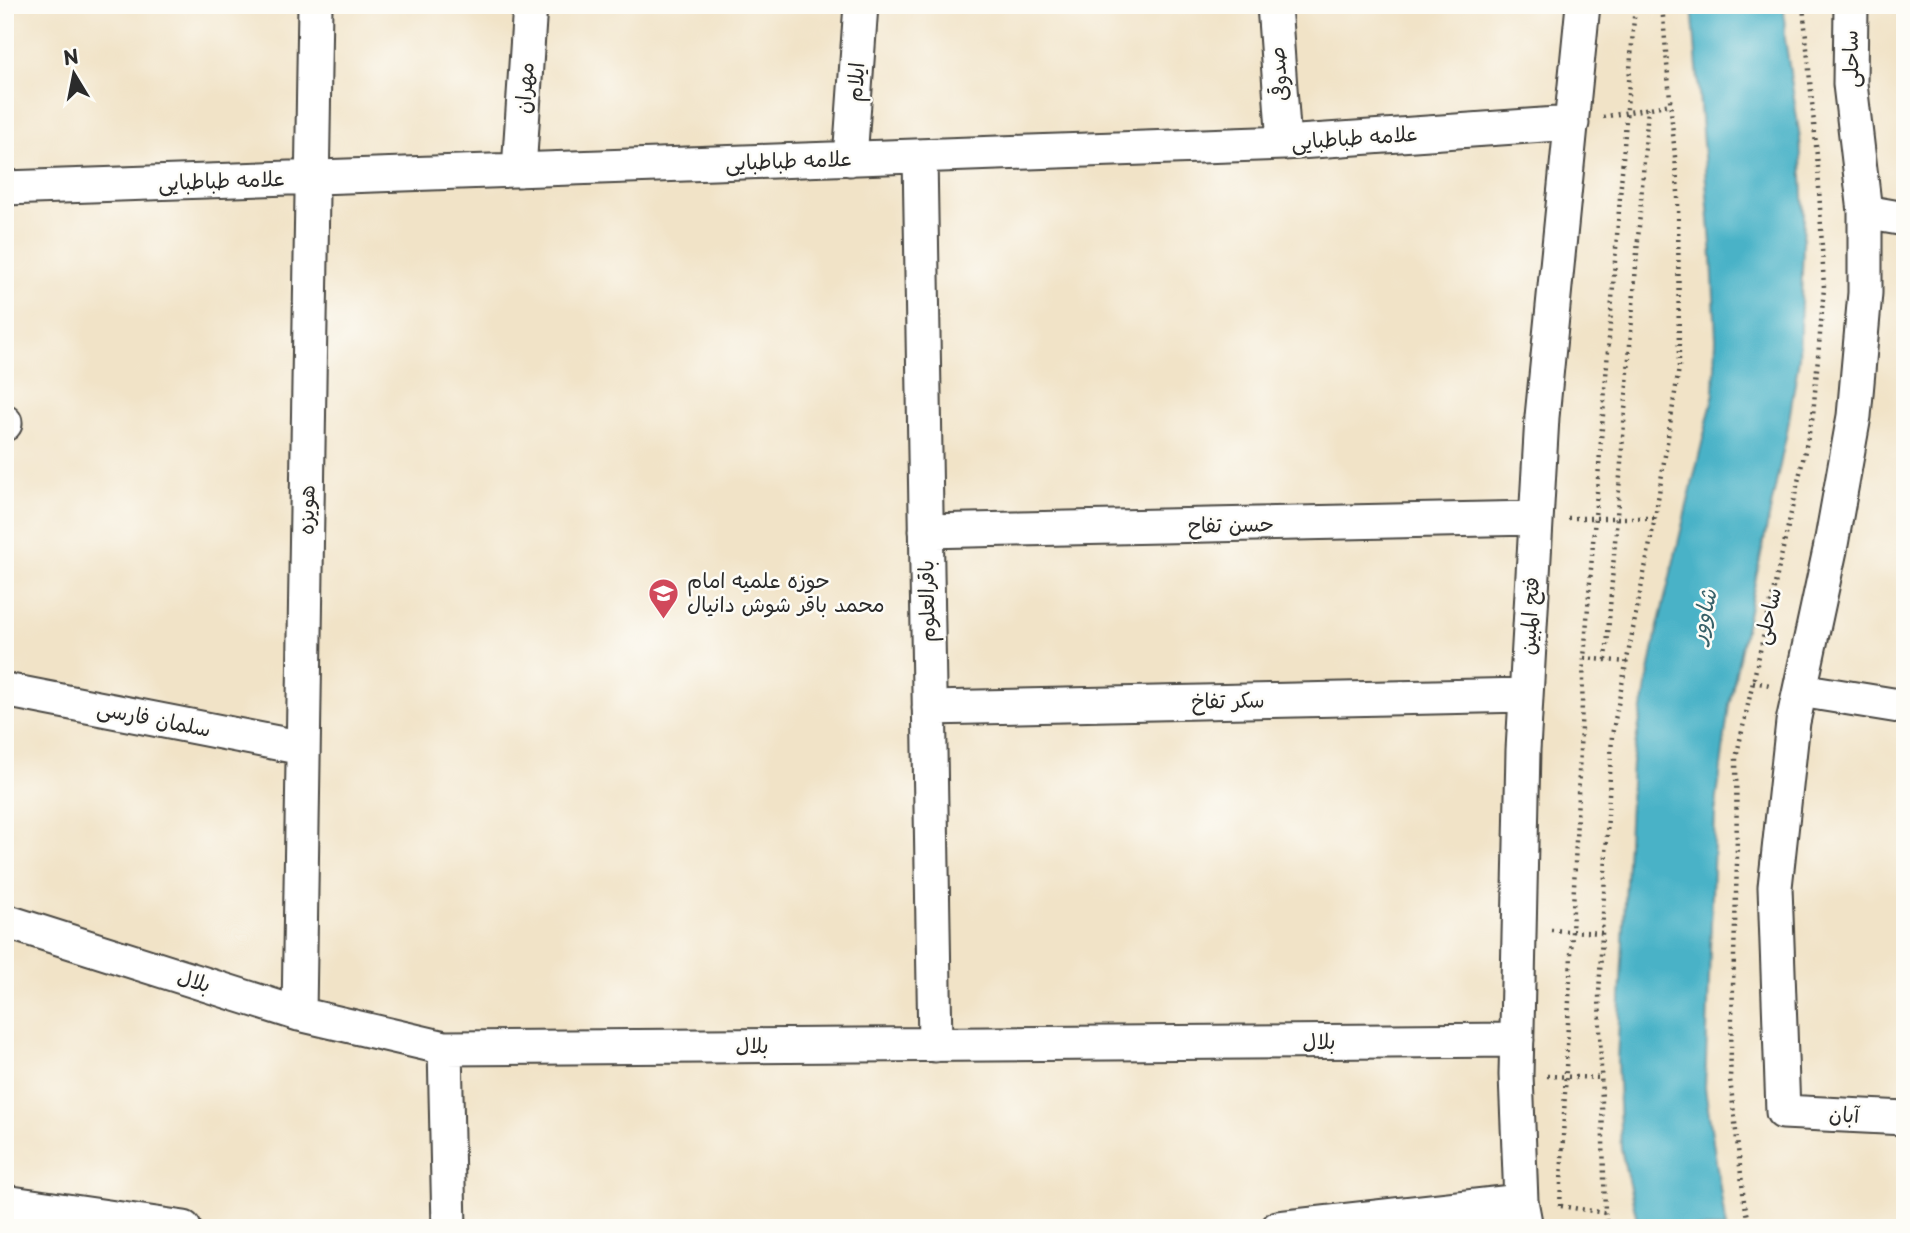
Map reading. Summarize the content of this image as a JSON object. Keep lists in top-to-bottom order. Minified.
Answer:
{"streets":{"street":["ساحلی","صدوقی","ایلام","مهران","علامه طباطبایی","هویزه","حسن تفاح","باقرالعلوم","فتح المبین","سکر تفاخ","سلمان فارسی","بلال","آبان"]},"crossings":[["ساحلی","آبان"],["صدوقی","علامه طباطبایی"],["ایلام","علامه طباطبایی"],["مهران","علامه طباطبایی"],["علامه طباطبایی","هویزه"],["علامه طباطبایی","باقرالعلوم"],["علامه طباطبایی","فتح المبین"],["هویزه","سلمان فارسی"],["هویزه","بلال"],["حسن تفاح","باقرالعلوم"],["حسن تفاح","فتح المبین"],["باقرالعلوم","سکر تفاخ"],["باقرالعلوم","بلال"],["فتح المبین","سکر تفاخ"],["فتح المبین","بلال"]],"water":["شاوور"],"places":{"school or university":["حوزه علمیه امام محمد باقر شوش دانیال"]},"north":"top"}
